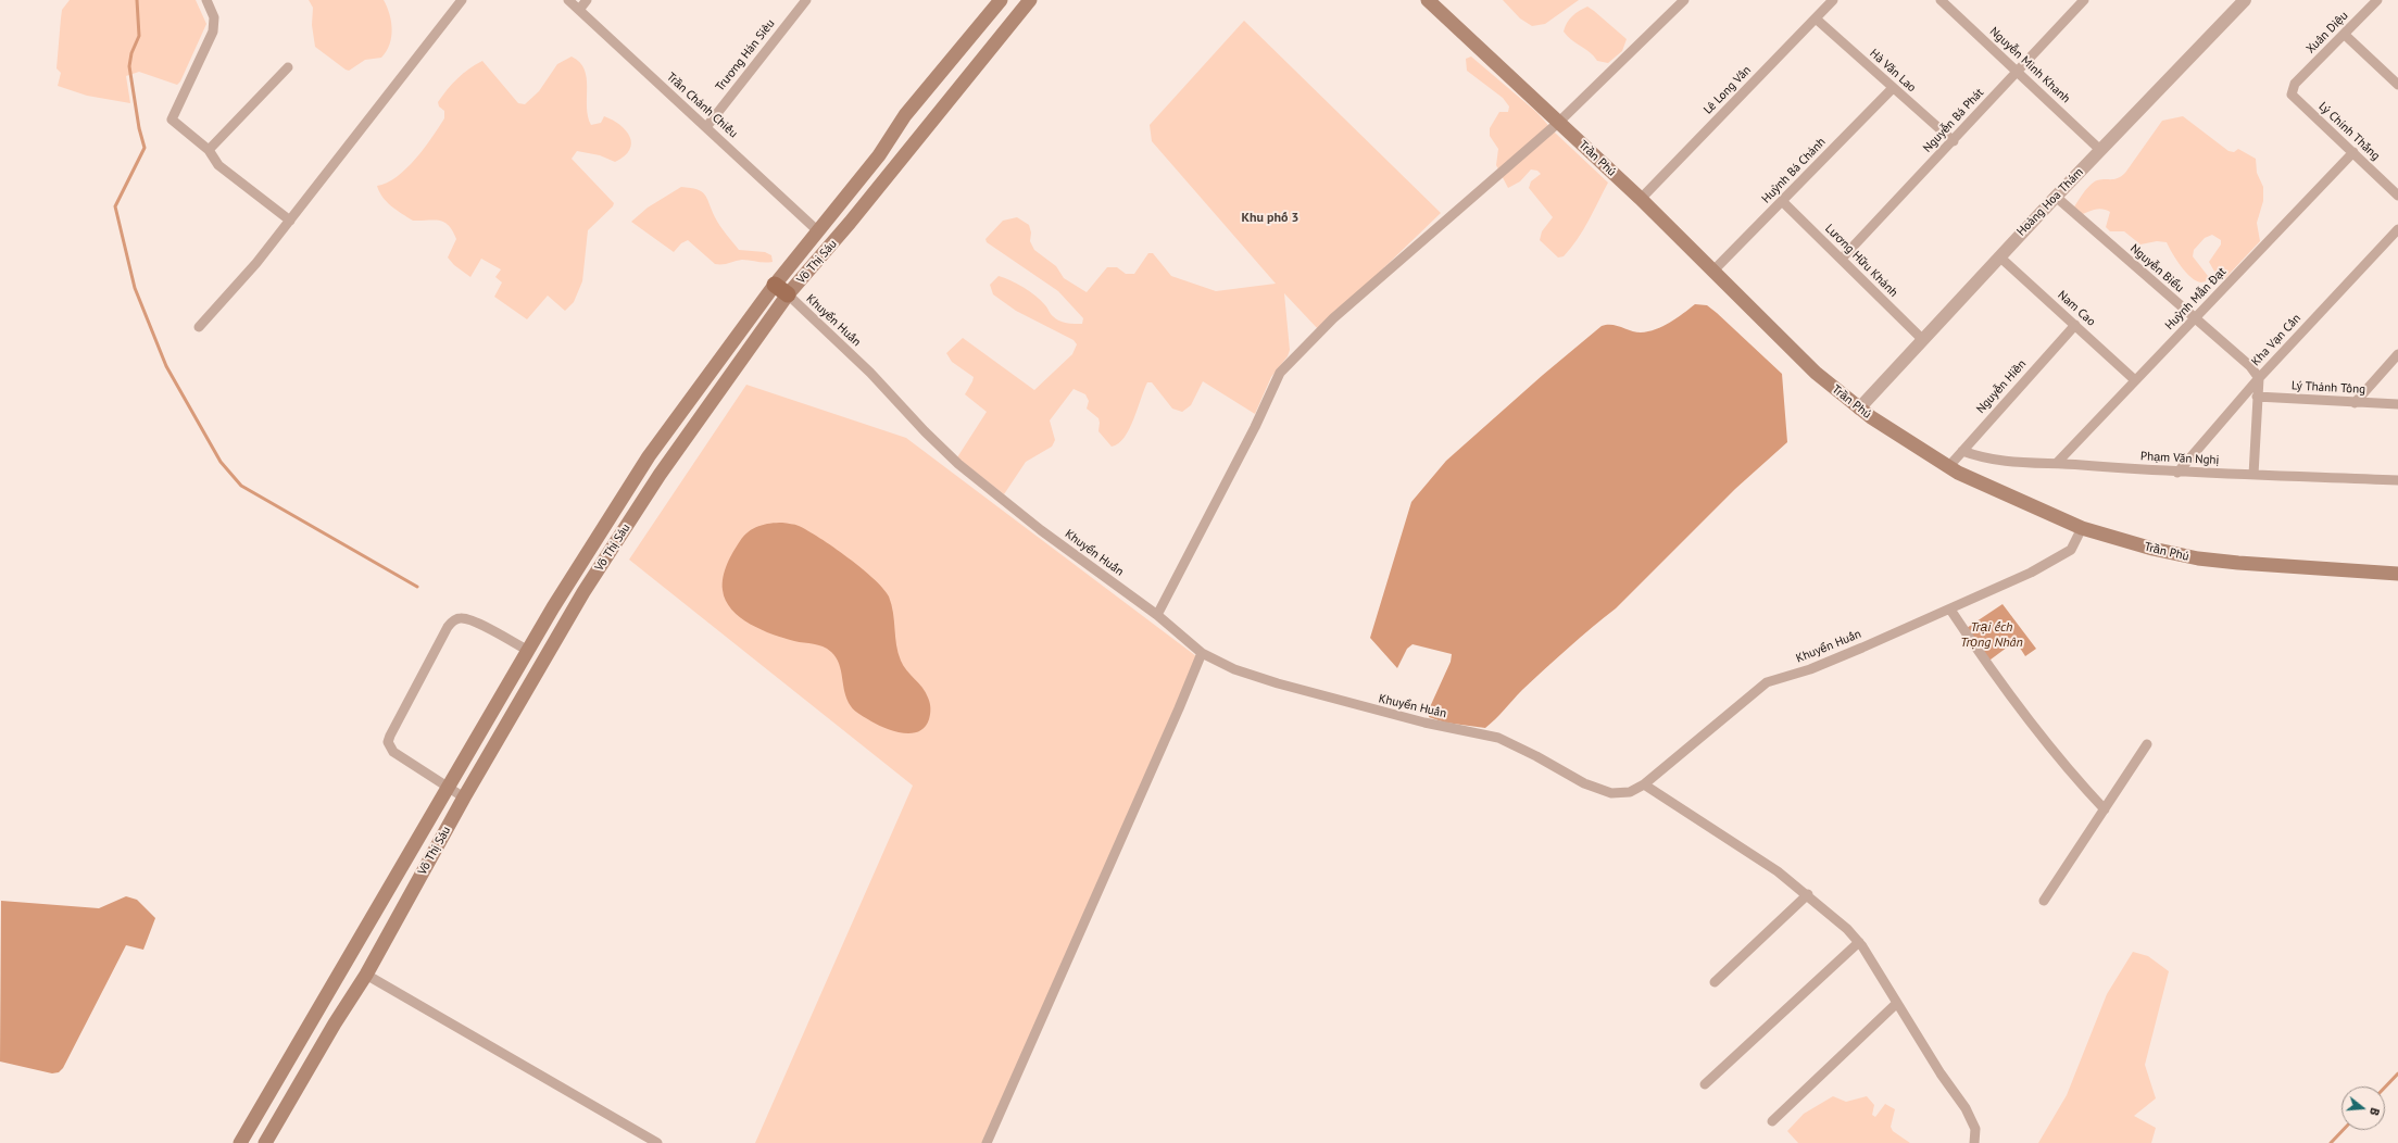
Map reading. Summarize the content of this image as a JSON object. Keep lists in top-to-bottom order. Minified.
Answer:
{"streets":{"main road":["Trần Phú","Võ Thị Sáu"],"street":["Xuân Diệu","Trương Hán Siêu","Nguyễn Minh Khanh","Hà Văn Lao","Lê Long Vân","Trần Chánh Chiếu","Nguyễn Bá Phát","Lý Chính Thắng","Huỳnh Bá Chánh","Hoàng Hoa Thám","Lương Hữu Khánh","Nguyễn Biểu","Huỳnh Mẫn Đạt","Nam Cao","Khuyển Huấn","Kha Vạn Cân","Nguyễn Hiền","Lý Thánh Tông","Phạm Văn Nghị"]},"crossings":[["Xuân Diệu","Lý Chính Thắng"],["Trương Hán Siêu","Trần Chánh Chiếu"],["Nguyễn Minh Khanh","Nguyễn Bá Phát"],["Nguyễn Minh Khanh","Hoàng Hoa Thám"],["Hà Văn Lao","Lê Long Vân"],["Hà Văn Lao","Nguyễn Bá Phát"],["Hà Văn Lao","Huỳnh Bá Chánh"],["Lê Long Vân","Trần Phú"],["Trần Chánh Chiếu","Võ Thị Sáu"],["Nguyễn Bá Phát","Lương Hữu Khánh"],["Lý Chính Thắng","Huỳnh Mẫn Đạt"],["Trần Phú","Huỳnh Bá Chánh"],["Trần Phú","Hoàng Hoa Thám"],["Trần Phú","Khuyển Huấn"],["Trần Phú","Nguyễn Hiền"],["Huỳnh Bá Chánh","Lương Hữu Khánh"],["Hoàng Hoa Thám","Lương Hữu Khánh"],["Hoàng Hoa Thám","Nguyễn Biểu"],["Hoàng Hoa Thám","Nam Cao"],["Võ Thị Sáu","Khuyển Huấn"],["Nguyễn Biểu","Huỳnh Mẫn Đạt"],["Nguyễn Biểu","Kha Vạn Cân"],["Huỳnh Mẫn Đạt","Nam Cao"],["Huỳnh Mẫn Đạt","Phạm Văn Nghị"],["Nam Cao","Nguyễn Hiền"],["Kha Vạn Cân","Phạm Văn Nghị"],["Nguyễn Hiền","Phạm Văn Nghị"]],"districts":["Khu phố 3"],"water":["Trại ếch Trọng Nhân"],"north":"right"}
